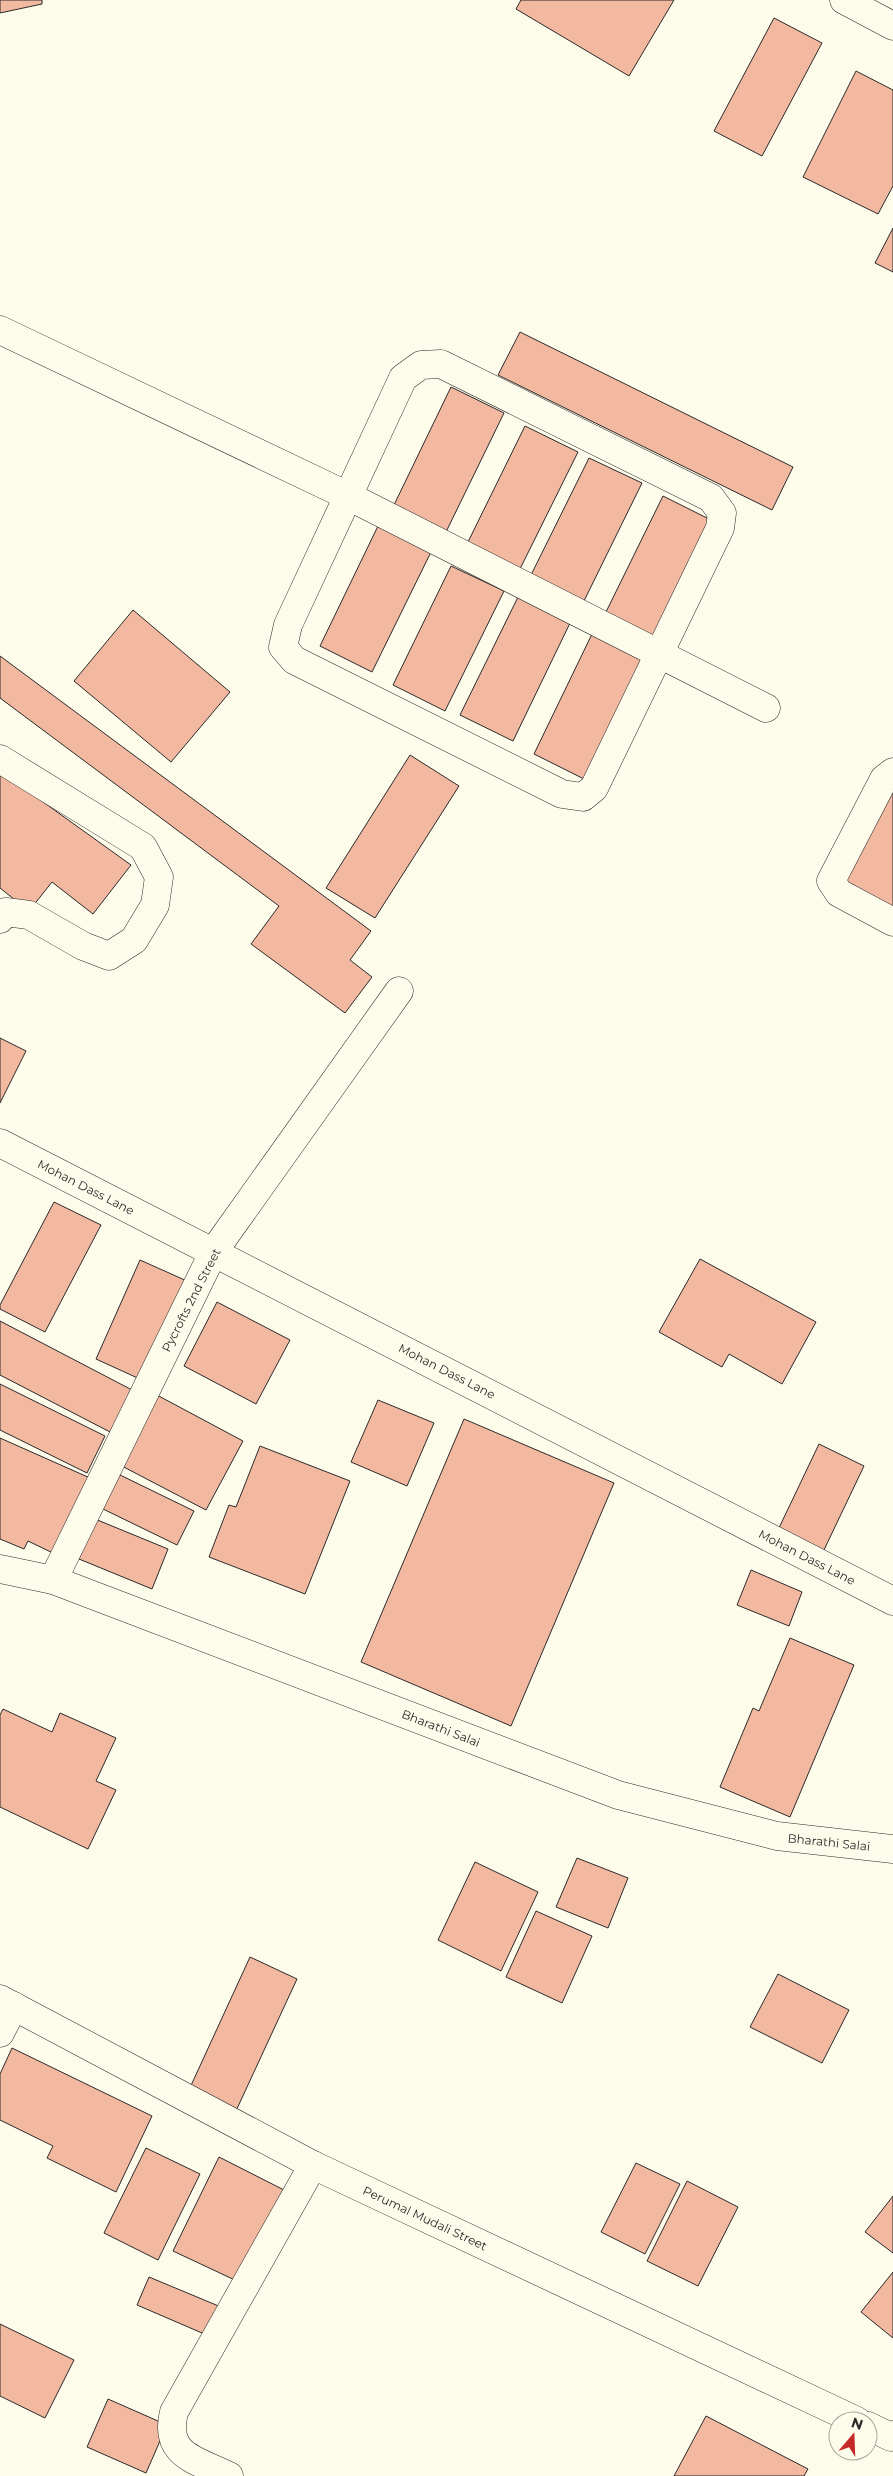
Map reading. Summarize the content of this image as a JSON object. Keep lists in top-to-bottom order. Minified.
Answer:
{"streets":{"street":["Mohan Dass Lane","Pycrofts 2nd Street","Bharathi Salai","Perumal Mudali Street"]},"crossings":[["Mohan Dass Lane","Pycrofts 2nd Street"],["Pycrofts 2nd Street","Bharathi Salai"]],"north":"top"}
